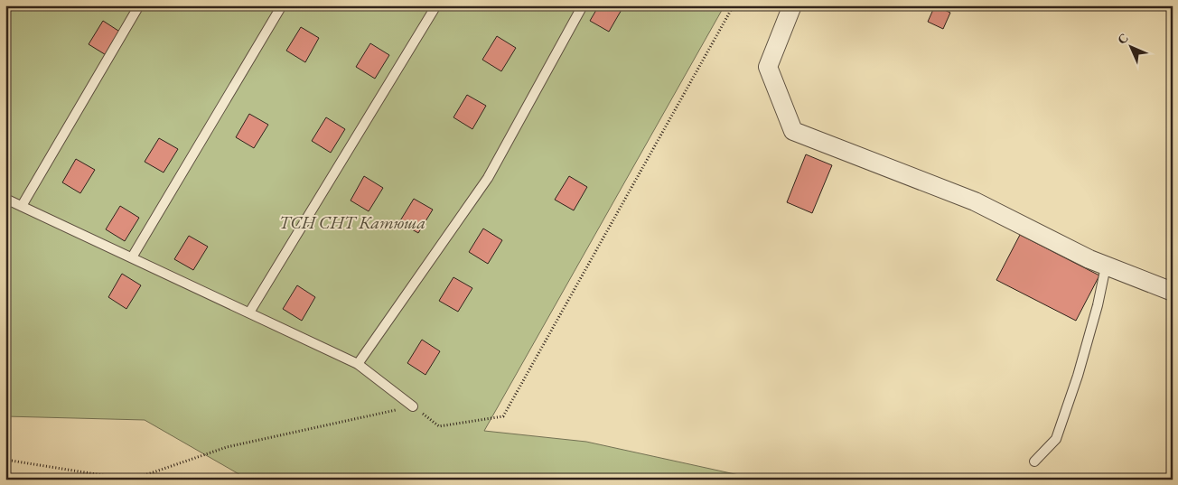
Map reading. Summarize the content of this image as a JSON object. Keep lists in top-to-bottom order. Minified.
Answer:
{"parks":["ТСН СНТ Катюша"],"north":"top left"}
